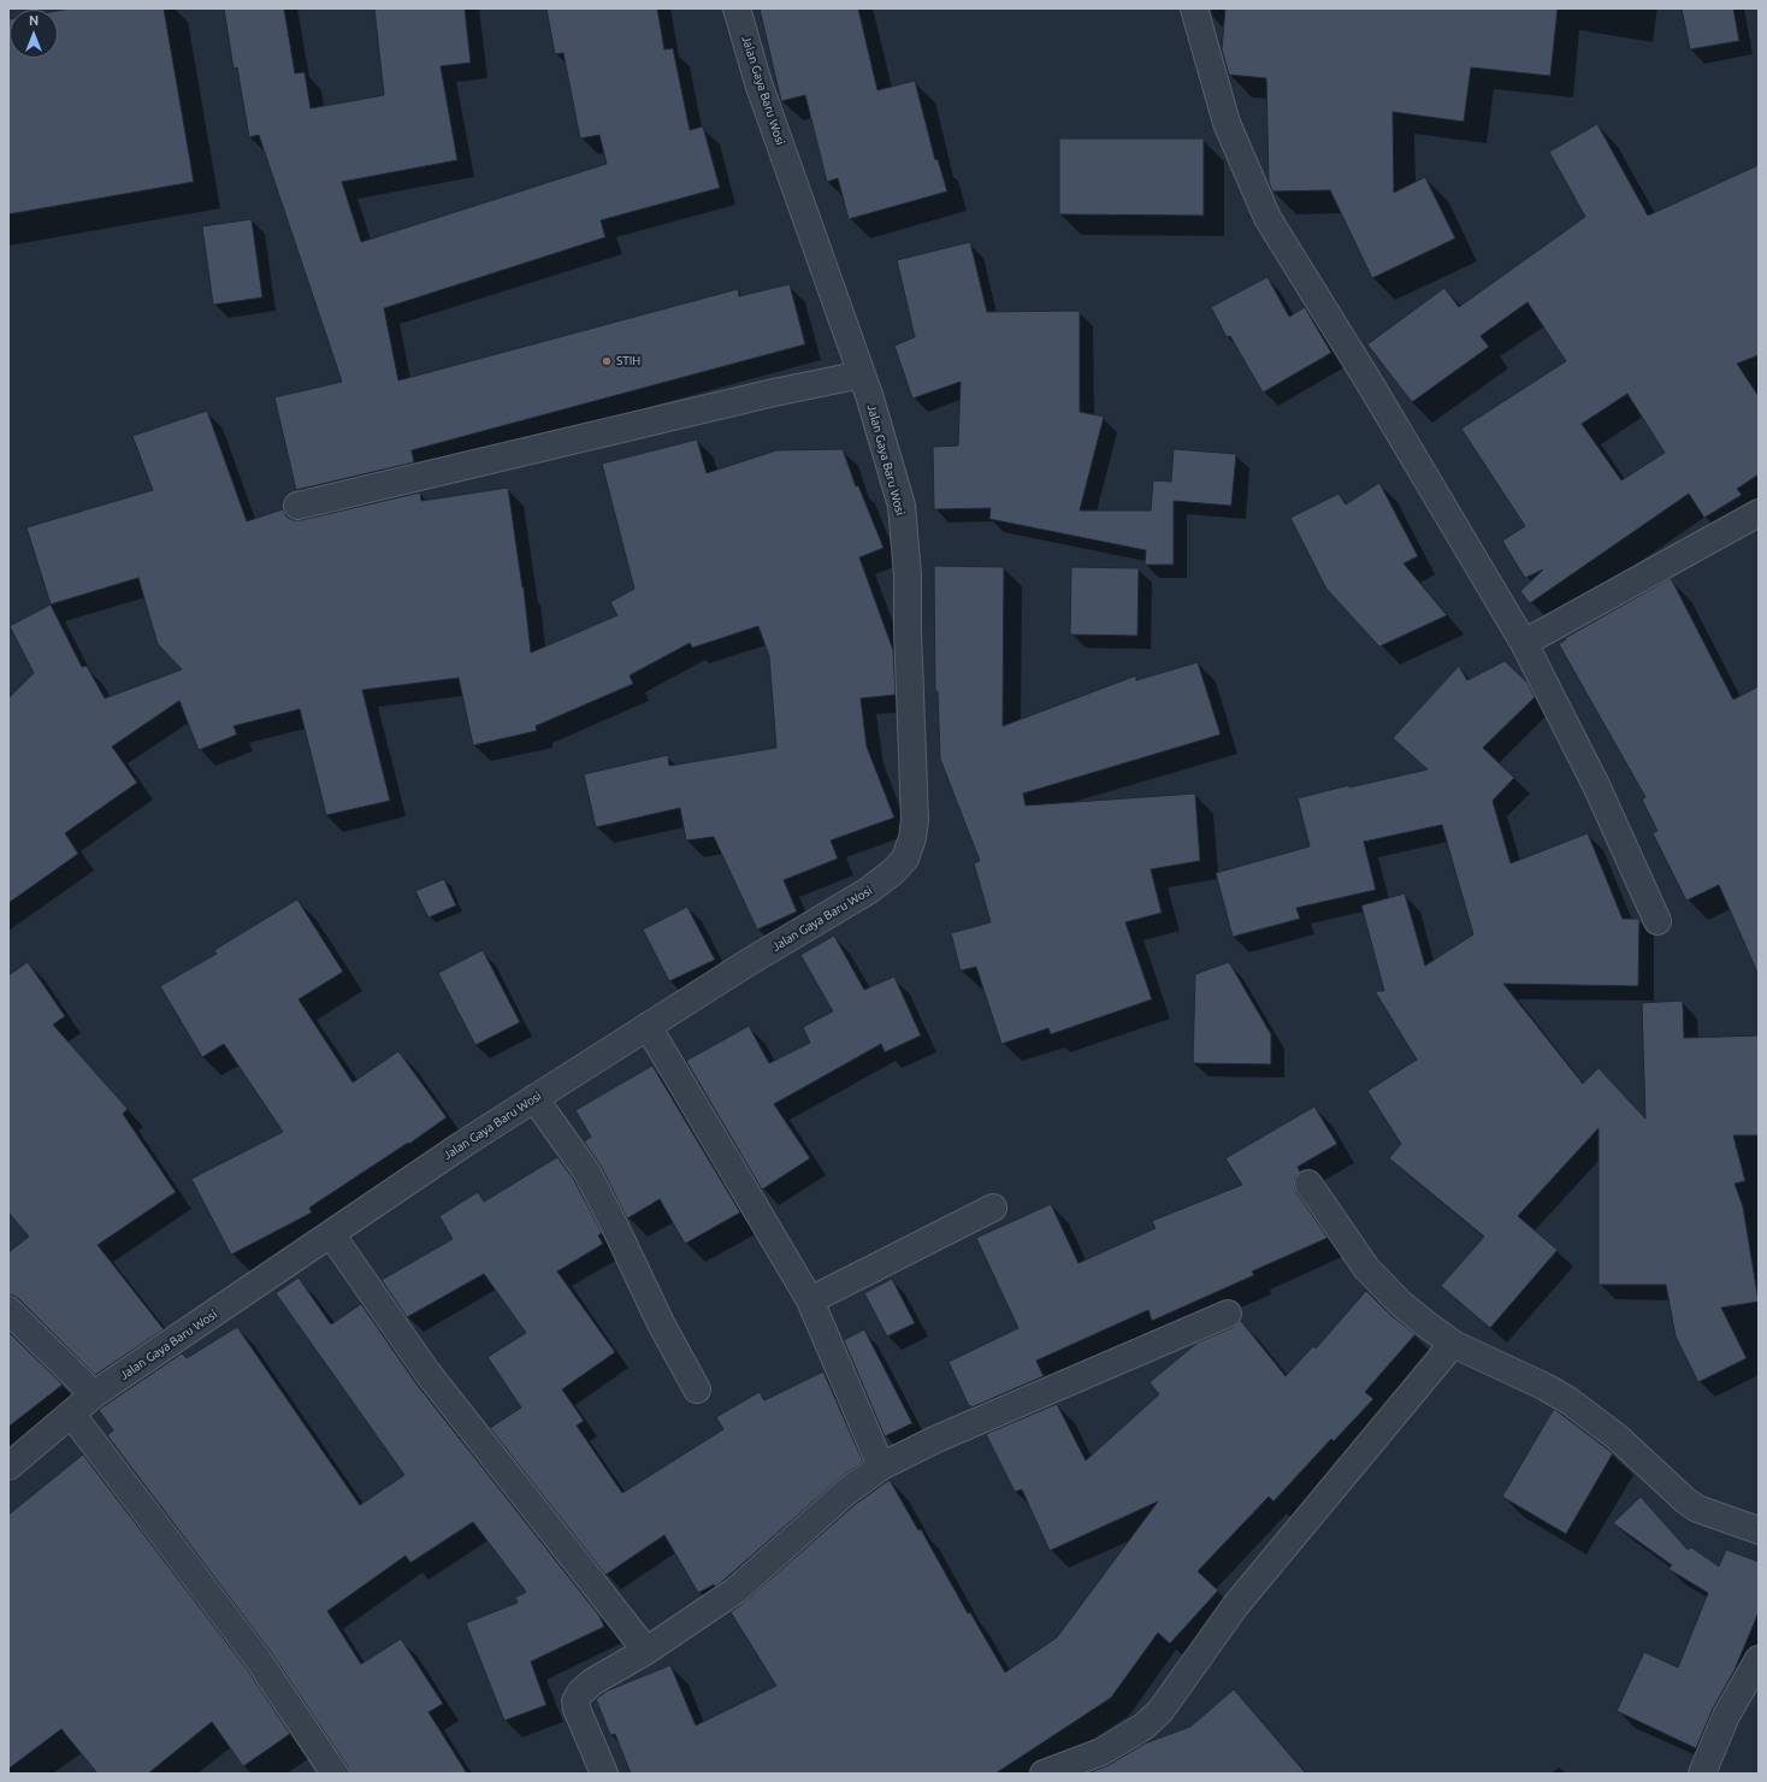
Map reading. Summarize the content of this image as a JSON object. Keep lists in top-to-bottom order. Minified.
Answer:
{"streets":{"street":["Jalan Gaya Baru Wosi"]},"places":["STIH"],"north":"top"}
